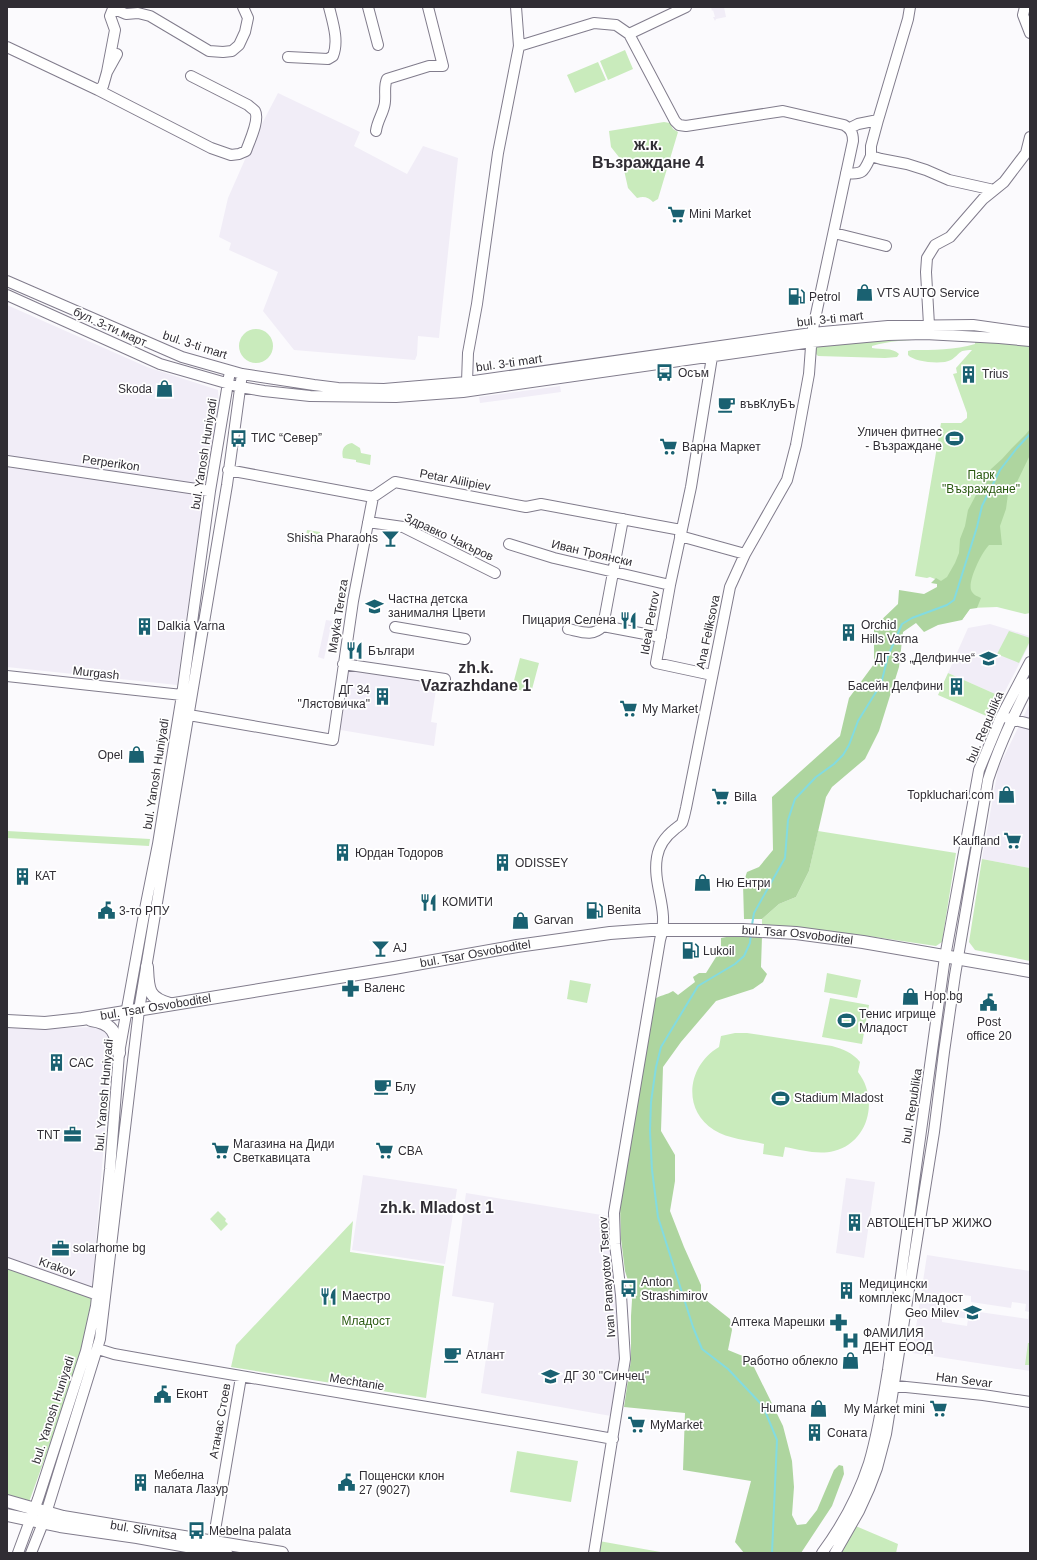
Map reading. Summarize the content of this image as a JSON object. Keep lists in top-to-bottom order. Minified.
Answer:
{"streets":{"main road":["bul. Tsar Osvoboditel","bul. Slivnitsa"],"street":["bul. 3-ti mart","бул. 3-ти март","bul. Yanosh Huniyadi","Perperikon","Petar Alilipiev","Здравко Чакъров","Иван Троянски","Mayka Tereza","Ideal Petrov","Ana Feliksova","Murgash","bul. Republika","Krakov","Ivan Panayotov Tserov","Han Sevar","Mechtanie","Атанас Стоев"]},"crossings":[["bul. 3-ti mart","бул. 3-ти март"],["bul. 3-ti mart","bul. Yanosh Huniyadi"],["bul. 3-ti mart","Ideal Petrov"],["bul. 3-ti mart","Ana Feliksova"],["бул. 3-ти март","bul. Yanosh Huniyadi"],["bul. Yanosh Huniyadi","Perperikon"],["bul. Yanosh Huniyadi","Mayka Tereza"],["bul. Yanosh Huniyadi","Murgash"],["bul. Yanosh Huniyadi","bul. Tsar Osvoboditel"],["bul. Yanosh Huniyadi","Krakov"],["bul. Yanosh Huniyadi","Mechtanie"],["bul. Yanosh Huniyadi","bul. Slivnitsa"],["Petar Alilipiev","Mayka Tereza"],["Petar Alilipiev","Ideal Petrov"],["Petar Alilipiev","Ana Feliksova"],["Здравко Чакъров","Mayka Tereza"],["Иван Троянски","Ideal Petrov"],["Ideal Petrov","Ana Feliksova"],["Ana Feliksova","bul. Tsar Osvoboditel"],["Ana Feliksova","Ivan Panayotov Tserov"],["bul. Republika","bul. Tsar Osvoboditel"],["bul. Republika","Han Sevar"],["bul. Tsar Osvoboditel","Ivan Panayotov Tserov"],["Ivan Panayotov Tserov","Mechtanie"],["Mechtanie","Атанас Стоев"],["Атанас Стоев","bul. Slivnitsa"]],"districts":["ж.к. Възраждане 4","zh.k. Vazrazhdane 1","zh.k. Mladost 1"],"parks":["Парк \"Възраждане\"","Младост"],"places":{"supermarket":["Mini Market","Варна Маркет","My Market","Billa","Kaufland","Магазина на Диди Светкавицата","CBA","My Market mini","MyMarket"],"shop":["VTS AUTO Service","Skoda","Opel","Topkluchari.com","Ню Ентри","Garvan","Hop.bg","Работно облекло","Humana"],"fuel station":["Petrol","Benita","Lukoil"],"bus stop":["Осъм","ТИС “Север”","Anton Strashimirov","Mebelna palata"],"building":["Trius","Dalkia Varna","Orchid Hills Varna","Басейн Делфини","ДГ 34 \"Лястовичка\"","Юрдан Тодоров","ODISSEY","КАТ","САС","АВТОЦЕНТЪР ЖИЖО","Медицински комплекс Младост","Соната","Мебелна палата Лазур"],"cafe":["въвКлуБъ","Блу","Атлант"],"sports":["Уличен фитнес - Възраждане","Тенис игрище Младост","Stadium Mladost"],"bar":["Shisha Pharaohs","AJ"],"school or university":["Частна детска занималня Цвети","ДГ 33 „Делфинче“","Geo Milev","ДГ 30 \"Синчец\""],"restaurant":["Пицария Селена","Българи","КОМИТИ","Маестро"],"public building":["3-то РПУ","Post office 20","Еконт","Пощенски клон 27 (9027)"],"pharmacy":["Валенс","Аптека Марешки"],"office":["TNT","solarhome bg"],"hospital":["ФАМИЛИЯ ДЕНТ ЕООД"]}}
